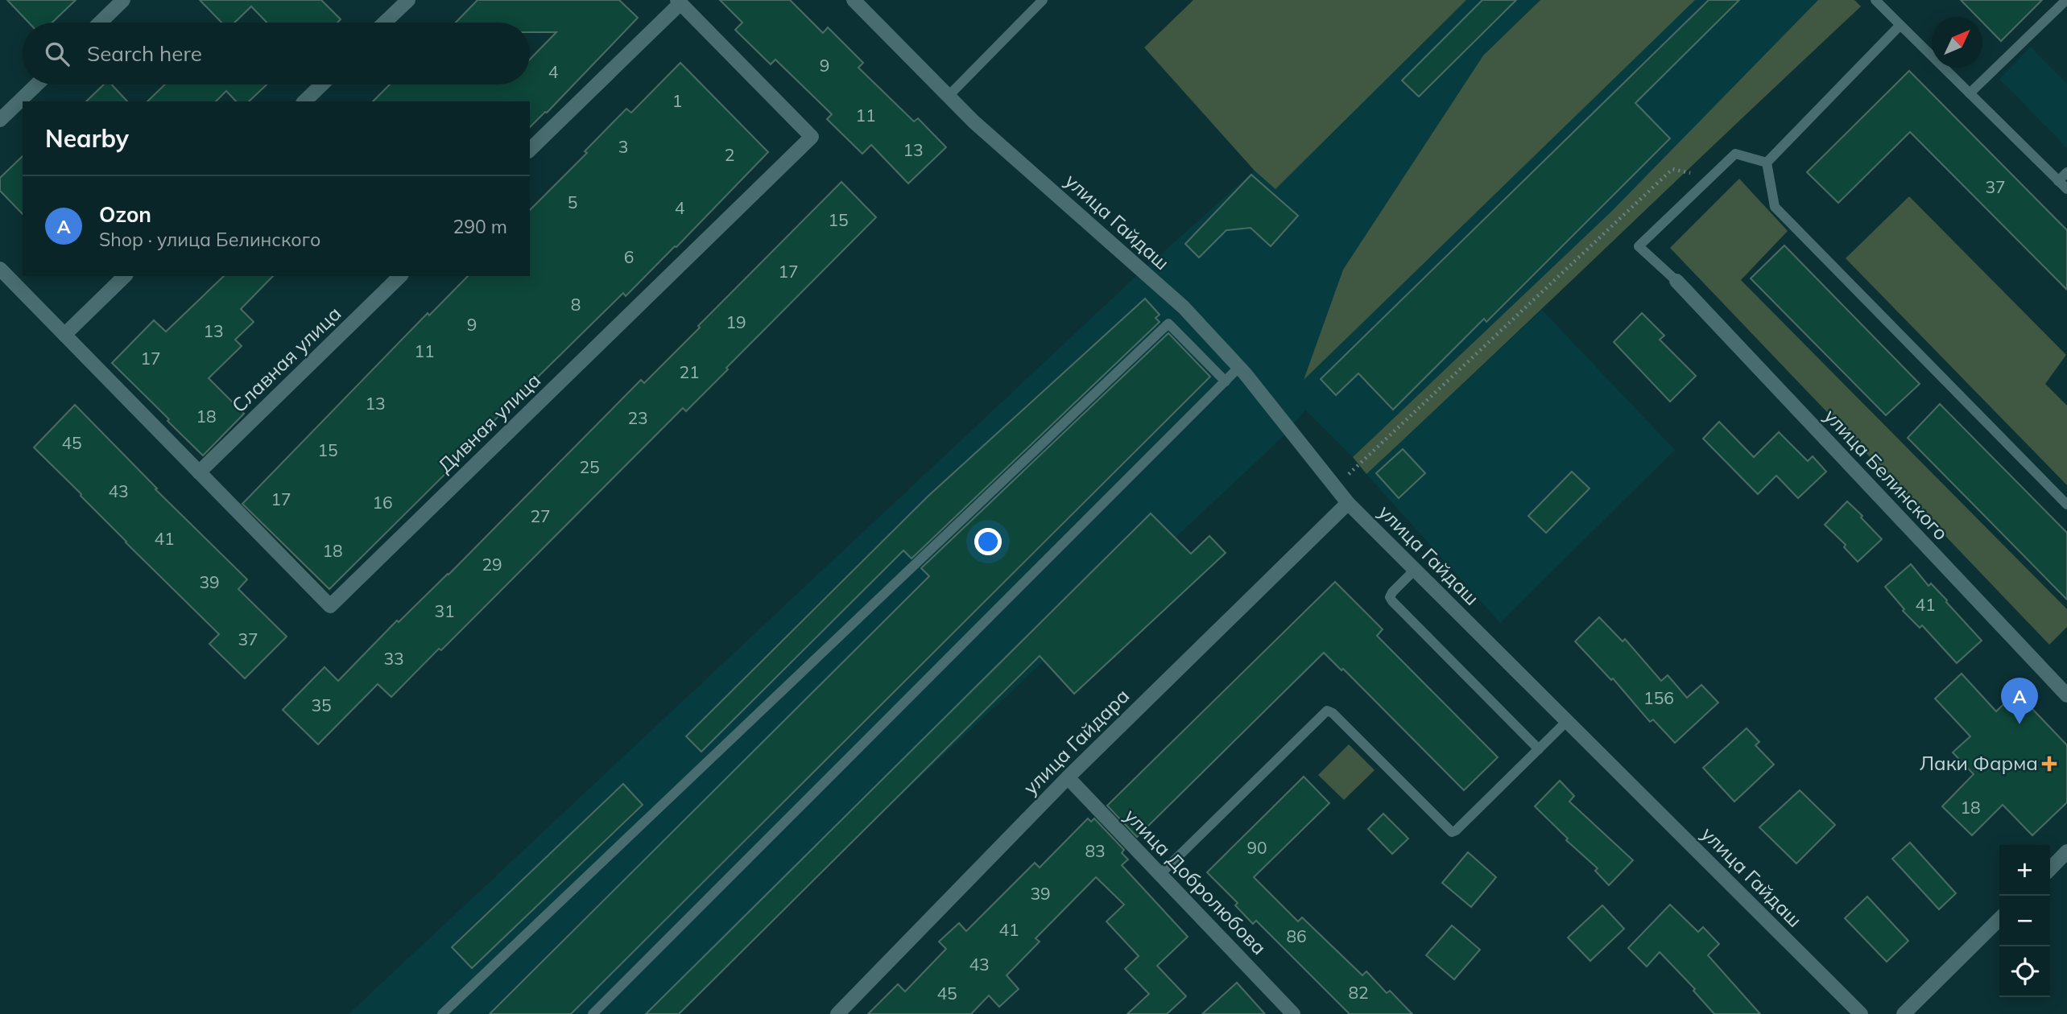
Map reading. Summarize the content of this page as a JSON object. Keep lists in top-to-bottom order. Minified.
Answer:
{"streets":{"street":["улица Гайдаш","Славная улица","Дивная улица","улица Белинского","улица Гайдара","улица Добролюбова"]},"crossings":[["улица Гайдаш","улица Гайдара"],["Славная улица","Дивная улица"],["улица Гайдара","улица Добролюбова"]],"places":{"health":["Лаки Фарма"]},"house_numbers":["9","4","1","11","3","13","2","37","5","4","15","6","17","8","19","9","13","11","17","21","13","18","23","45","15","25","43","17","16","27","41","18","29","39","41","31","37","33","156","35","18","90","83","39","41","86","43","82","45"],"north":"top right","page":{"search":"Search here","heading":"Nearby","list":[{"mark":"A","name":"Ozon","note":"Shop · улица Белинского","value":"290 m"}],"pins":"A","map_buttons":["+","−"]}}
